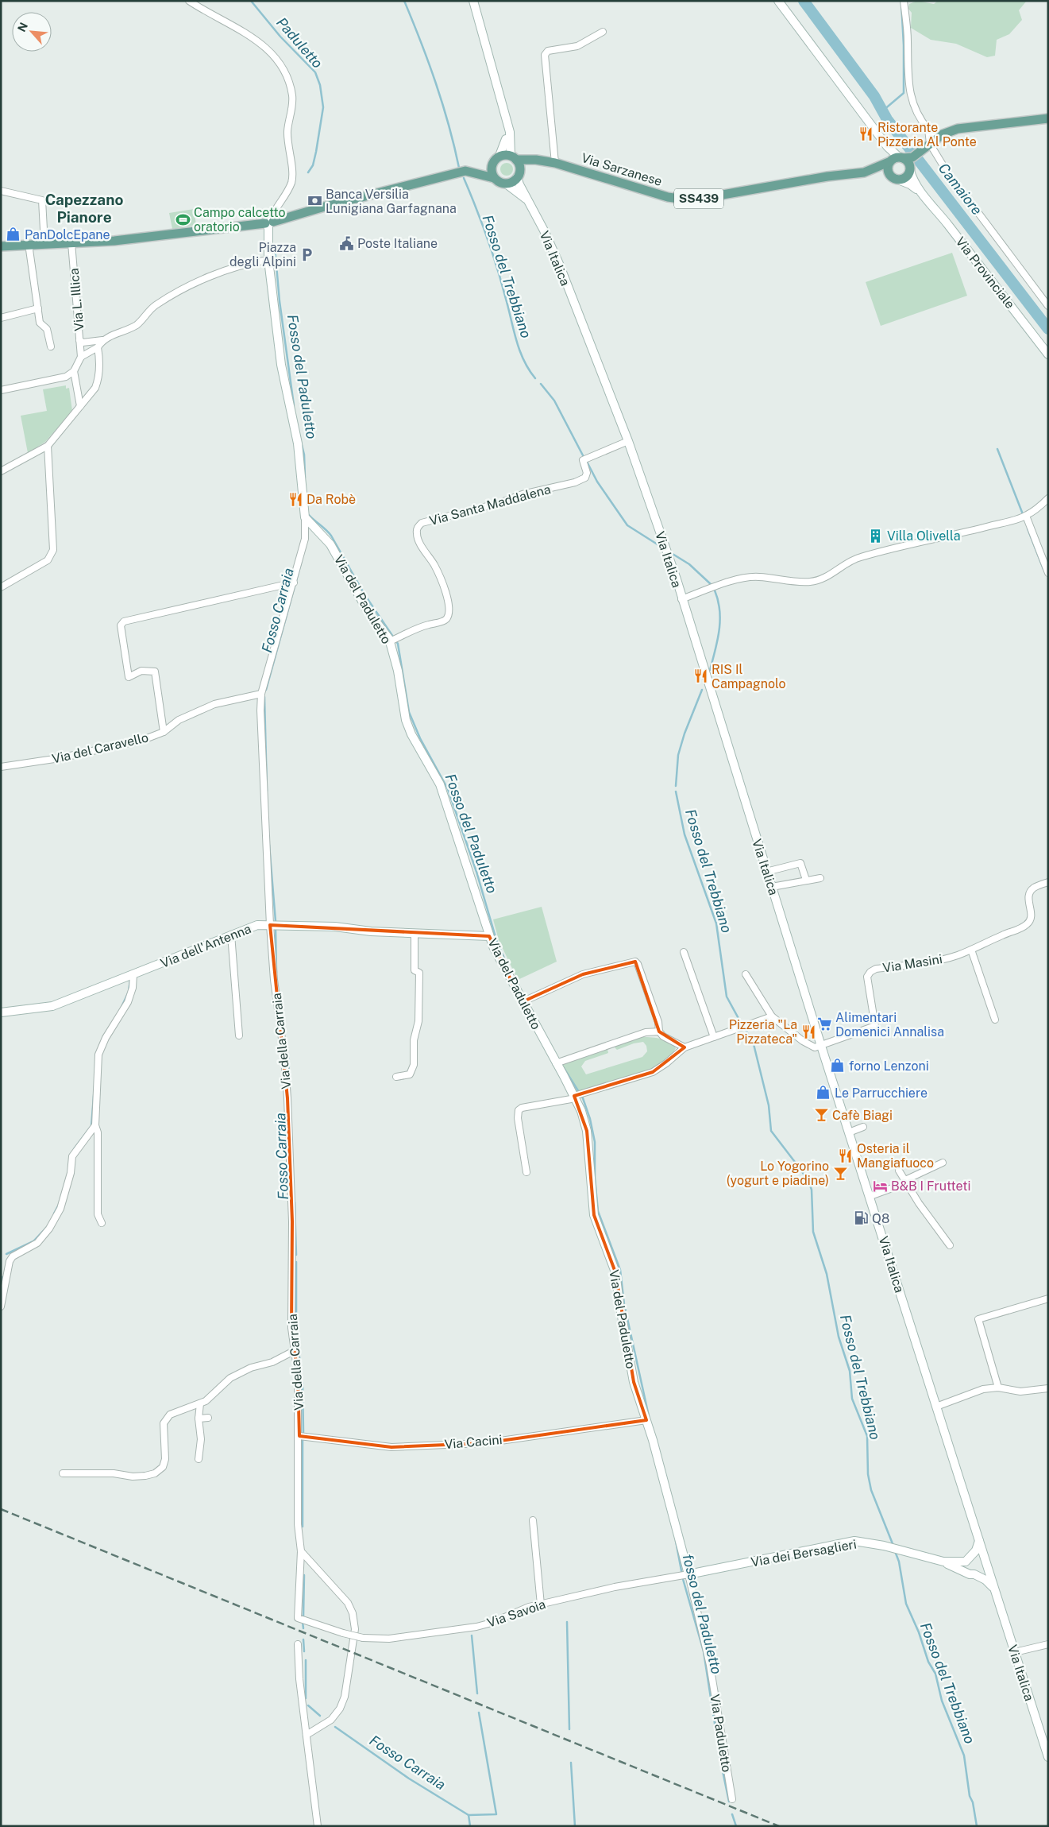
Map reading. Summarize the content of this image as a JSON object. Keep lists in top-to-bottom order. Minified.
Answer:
{"streets":{"main road":["Via Sarzanese","SS439","Via Italica","Via Provinciale","Via del Paduletto","Via dell'Antenna","Via dei Bersaglieri"],"street":["Via L. Illica","Via Santa Maddalena","Via del Caravello","Via Masini","Via della Carraia","Via Cacini","Via Savoia","Via Paduletto"]},"crossings":[["Via Sarzanese","SS439"],["Via Sarzanese","Via Provinciale"],["SS439","Via Italica"],["Via Italica","Via Santa Maddalena"],["Via Italica","Via Masini"],["Via Italica","Via dei Bersaglieri"],["Via Santa Maddalena","Via del Paduletto"],["Via del Paduletto","Via dell'Antenna"],["Via del Paduletto","Via della Carraia"],["Via del Paduletto","Via Cacini"],["Via del Paduletto","Via dei Bersaglieri"],["Via del Paduletto","Via Savoia"],["Via del Paduletto","Via Paduletto"],["Via del Caravello","Via della Carraia"],["Via dell'Antenna","Via della Carraia"],["Via della Carraia","Via Cacini"],["Via della Carraia","Via Savoia"],["Via dei Bersaglieri","Via Savoia"],["Via dei Bersaglieri","Via Paduletto"],["Via Savoia","Via Paduletto"]],"districts":["Capezzano Pianore"],"water":["Paduletto","Camaiore","Fosso del Trebbiano","Fosso del Paduletto","Fosso Carraia","fosso del Paduletto"],"places":{"restaurant":["Ristorante Pizzeria Al Ponte","Da Robè","RIS Il Campagnolo","Pizzeria \"La Pizzateca\"","Osteria il Mangiafuoco"],"bank":["Banca Versilia Lunigiana Garfagnana"],"sports":["Campo calcetto oratorio"],"shop":["PanDolcEpane","forno Lenzoni","Le Parrucchiere"],"public building":["Poste Italiane"],"parking":["Piazza degli Alpini"],"building":["Villa Olivella"],"supermarket":["Alimentari Domenici Annalisa"],"bar":["Cafè Biagi","Lo Yogorino (yogurt e piadine)"],"hotel":["B&B I Frutteti"],"fuel station":["Q8"]},"north":"top left"}
